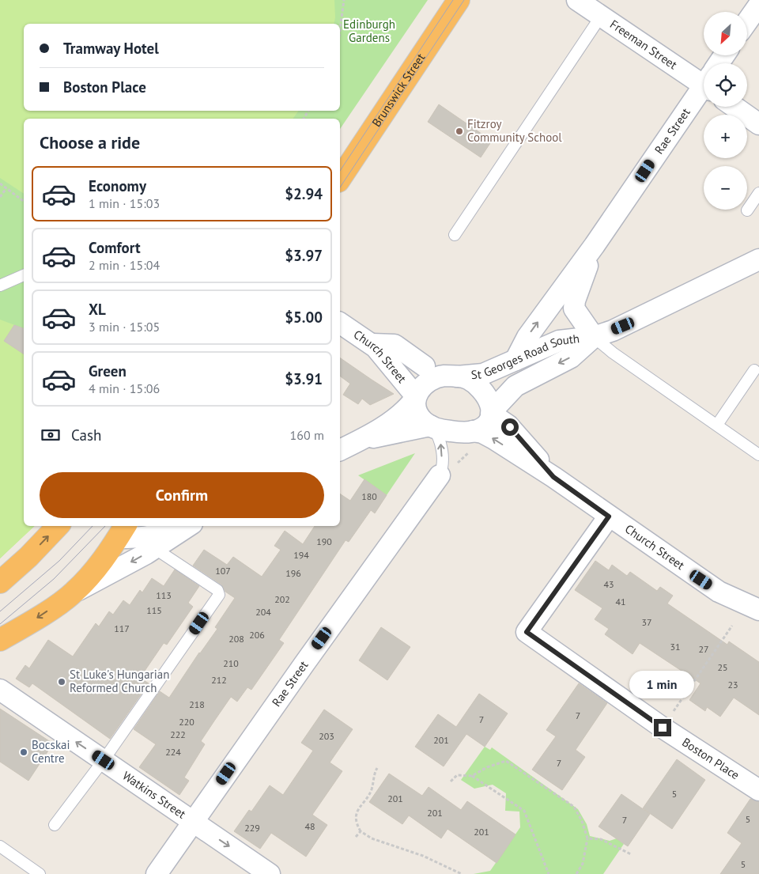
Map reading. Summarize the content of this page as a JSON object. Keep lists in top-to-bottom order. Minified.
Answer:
{"streets":{"highway":["Brunswick Street"],"street":["Freeman Street","Rae Street","St Georges Road South","Church Street","Boston Place","Watkins Street"]},"crossings":[["Rae Street","St Georges Road South"],["Rae Street","Church Street"],["Rae Street","Watkins Street"],["St Georges Road South","Church Street"],["Church Street","Boston Place"]],"parks":["Edinburgh Gardens"],"places":["Fitzroy Community School","St Luke's Hungarian Reformed Church","Bocskai Centre"],"house_numbers":["180","190","194","107","196","43","113","202","41","115","204","37","117","206","208","31","27","210","25","212","23","218","7","7","220","222","203","201","224","7","5","201","201","5","7","48","229","201","5"],"north":"bottom left","page":{"map_buttons":["+","−"],"banner":["Tramway Hotel","Boston Place"],"heading":"Choose a ride","list":[{"name":"Economy","note":"1 min · 15:03","value":"$2.94"},{"name":"Comfort","note":"2 min · 15:04","value":"$3.97"},{"name":"XL","note":"3 min · 15:05","value":"$5.00"},{"name":"Green","note":"4 min · 15:06","value":"$3.91"}],"pay":["Cash","160 m"],"buttons":"Confirm","bubble":"1 min"}}
